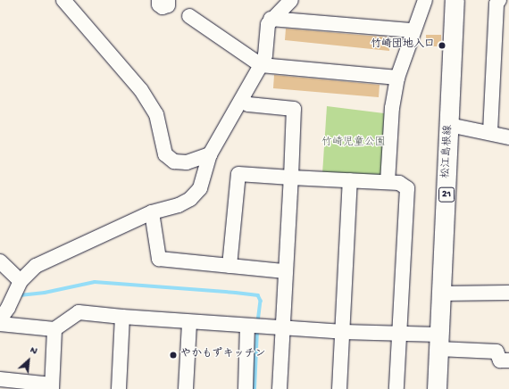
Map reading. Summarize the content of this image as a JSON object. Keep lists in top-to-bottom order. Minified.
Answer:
{"streets":{"main road":["松江島根線","21"]},"parks":["竹崎児童公園"],"places":["竹崎団地入口","やかもずキッチン"],"north":"top right"}
